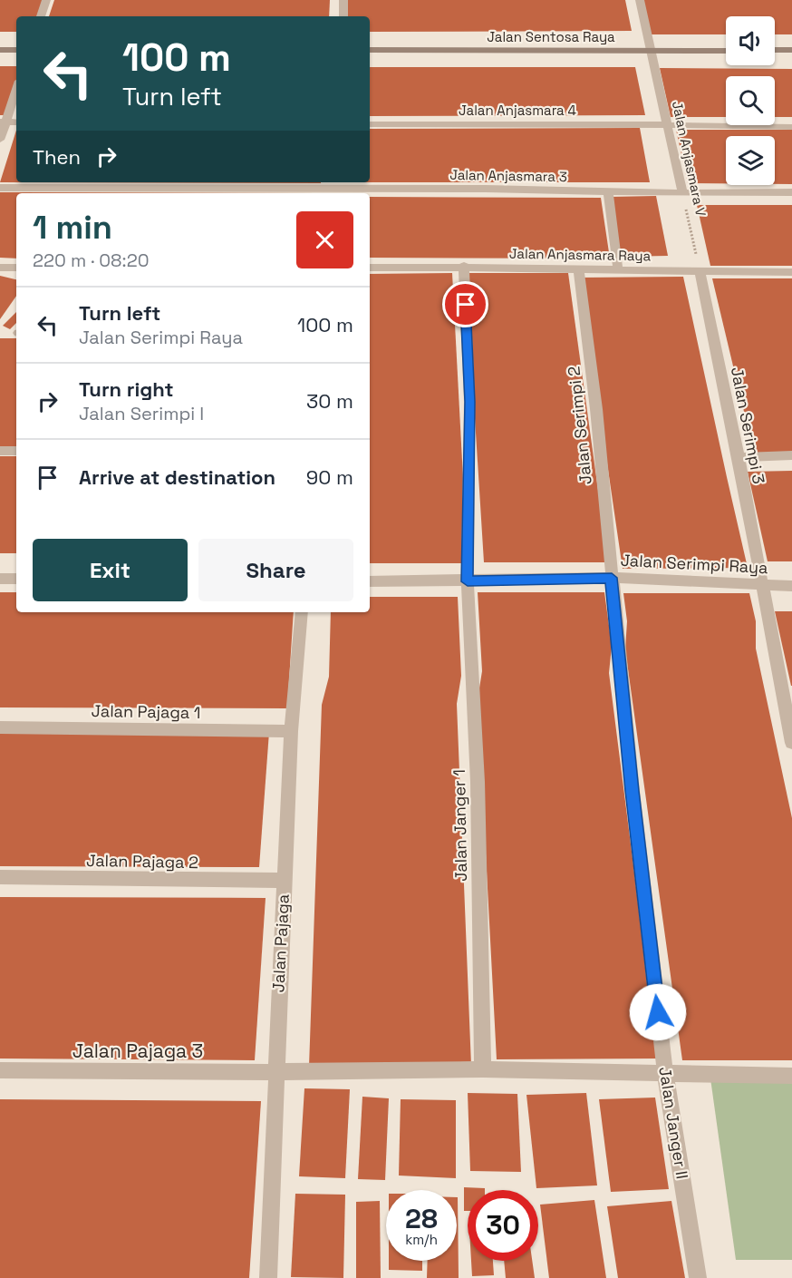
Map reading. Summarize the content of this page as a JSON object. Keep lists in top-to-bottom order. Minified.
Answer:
{"streets":{"main road":["Jalan Sentosa Raya"],"street":["Jalan Anjasmara 4","Jalan Anjasmara V","Jalan Anjasmara 3","Jalan Anjasmara Raya","Jalan Serimpi 2","Jalan Serimpi 3","Jalan Serimpi Raya","Jalan Pajaga 1","Jalan Janger 1","Jalan Pajaga 2","Jalan Pajaga","Jalan Pajaga 3","Jalan Janger II"]},"crossings":[["Jalan Sentosa Raya","Jalan Anjasmara V"],["Jalan Anjasmara 4","Jalan Anjasmara V"],["Jalan Anjasmara V","Jalan Anjasmara 3"],["Jalan Anjasmara V","Jalan Anjasmara Raya"],["Jalan Anjasmara V","Jalan Serimpi 3"],["Jalan Anjasmara Raya","Jalan Serimpi 2"],["Jalan Anjasmara Raya","Jalan Serimpi 3"],["Jalan Anjasmara Raya","Jalan Janger 1"],["Jalan Serimpi 2","Jalan Serimpi Raya"],["Jalan Serimpi 2","Jalan Janger II"],["Jalan Serimpi 3","Jalan Serimpi Raya"],["Jalan Serimpi Raya","Jalan Janger 1"],["Jalan Serimpi Raya","Jalan Janger II"],["Jalan Pajaga 1","Jalan Pajaga"],["Jalan Janger 1","Jalan Pajaga 3"],["Jalan Pajaga 2","Jalan Pajaga"],["Jalan Pajaga","Jalan Pajaga 3"],["Jalan Pajaga 3","Jalan Janger II"]],"page":{"turn":["100 m","Turn left"],"then":"Then","heading":["1 min","220 m · 08:20"],"list":[{"name":"Turn left","note":"Jalan Serimpi Raya","value":"100 m"},{"name":"Turn right","note":"Jalan Serimpi I","value":"30 m"},{"name":"Arrive at destination","value":"90 m"}],"buttons":["Exit","Share"],"speed":"28 km/h","limit":"30"}}
